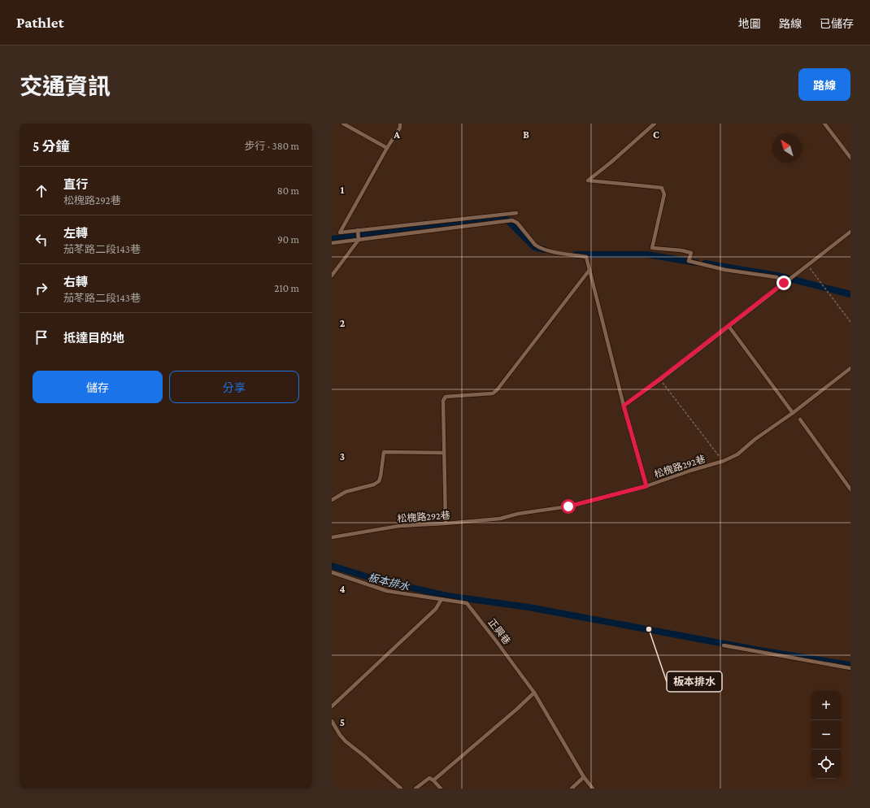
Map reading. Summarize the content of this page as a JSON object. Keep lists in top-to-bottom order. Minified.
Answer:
{"streets":{"lane":["松槐路292巷","正興巷"]},"water":["板本排水"],"places":["板本排水"],"north":"top left","page":{"header":"Pathlet","nav":["地圖","路線","已儲存"],"title":"交通資訊","buttons":["路線",["儲存","分享"]],"heading":["5 分鐘","步行 · 380 m"],"list":[["直行","松槐路292巷","80 m"],["左轉","茄苳路二段143巷","90 m"],["右轉","茄苳路二段143巷","210 m"],"抵達目的地"],"map_buttons":["+","−"]},"grid":{"columns":["A","B","C"],"rows":["1","2","3","4","5"]}}
